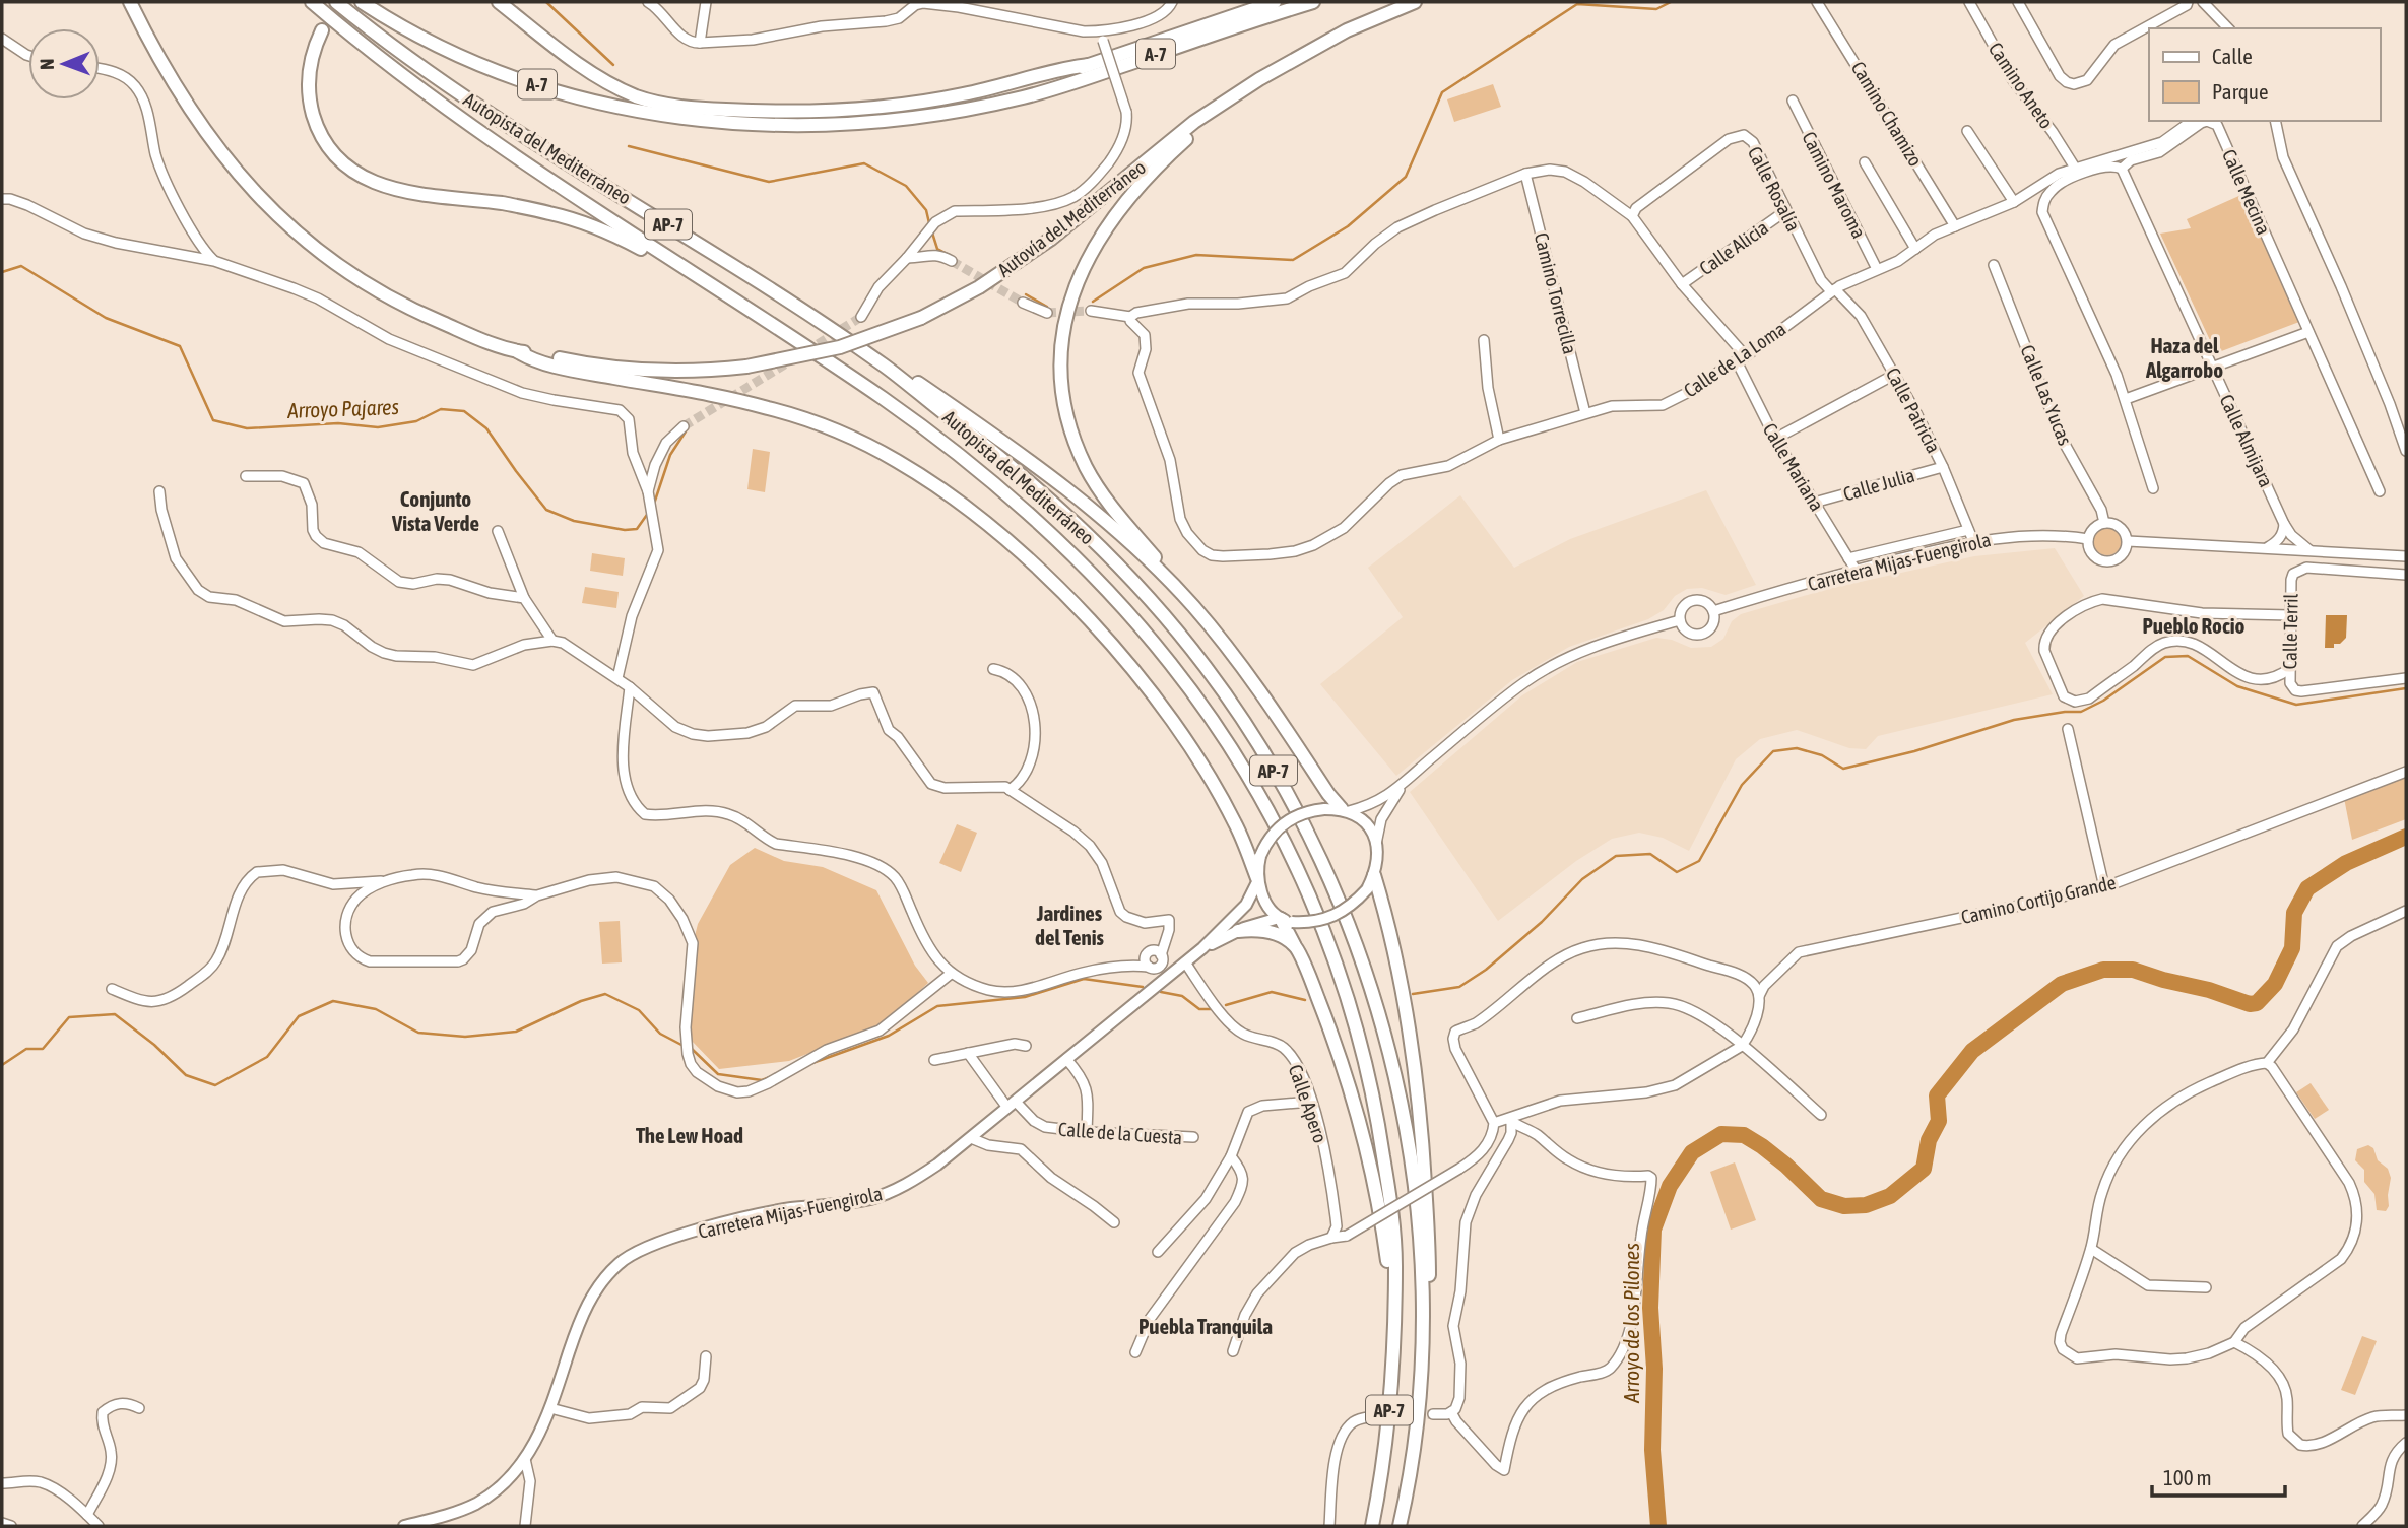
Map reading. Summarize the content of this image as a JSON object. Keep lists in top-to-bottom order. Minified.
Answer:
{"streets":{"highway":["A-7","Autopista del Mediterráneo","Autovía del Mediterráneo","AP-7"],"main road":["Carretera Mijas-Fuengirola"],"street":["Camino Aneto","Camino Chamizo","Camino Maroma","Calle Rosalía","Calle Mecina","Calle Alicia","Camino Torrecilla","Calle de La Loma","Calle Las Yucas","Calle Patricia","Calle Almijara","Calle Mariana","Calle Julia","Calle Terril","Camino Cortijo Grande","Calle Apero","Calle de la Cuesta"]},"crossings":[["Camino Aneto","Calle de La Loma"],["Camino Chamizo","Calle de La Loma"],["Camino Maroma","Calle de La Loma"],["Calle Rosalía","Calle Alicia"],["Calle Rosalía","Calle de La Loma"],["Calle Rosalía","Calle Patricia"],["Calle Rosalía","Calle Mariana"],["Calle Mecina","Calle Almijara"],["Calle Alicia","Calle Mariana"],["Camino Torrecilla","Calle de La Loma"],["Camino Torrecilla","Calle Mariana"],["Calle de La Loma","Calle Patricia"],["Calle de La Loma","Calle Mariana"],["Calle Las Yucas","Carretera Mijas-Fuengirola"],["Calle Patricia","Calle Julia"],["Calle Patricia","Carretera Mijas-Fuengirola"],["Calle Mariana","Calle Julia"],["Calle Mariana","Carretera Mijas-Fuengirola"],["Carretera Mijas-Fuengirola","Calle Apero"],["Carretera Mijas-Fuengirola","Calle de la Cuesta"]],"districts":["Haza del Algarrobo","Conjunto Vista Verde","Pueblo Rocio","Jardines del Tenis","The Lew Hoad","Puebla Tranquila"],"water":["Arroyo Pajares","Arroyo de los Pilones"],"legend":["Calle","Parque"],"scale_bar":"100 m","north":"left"}
